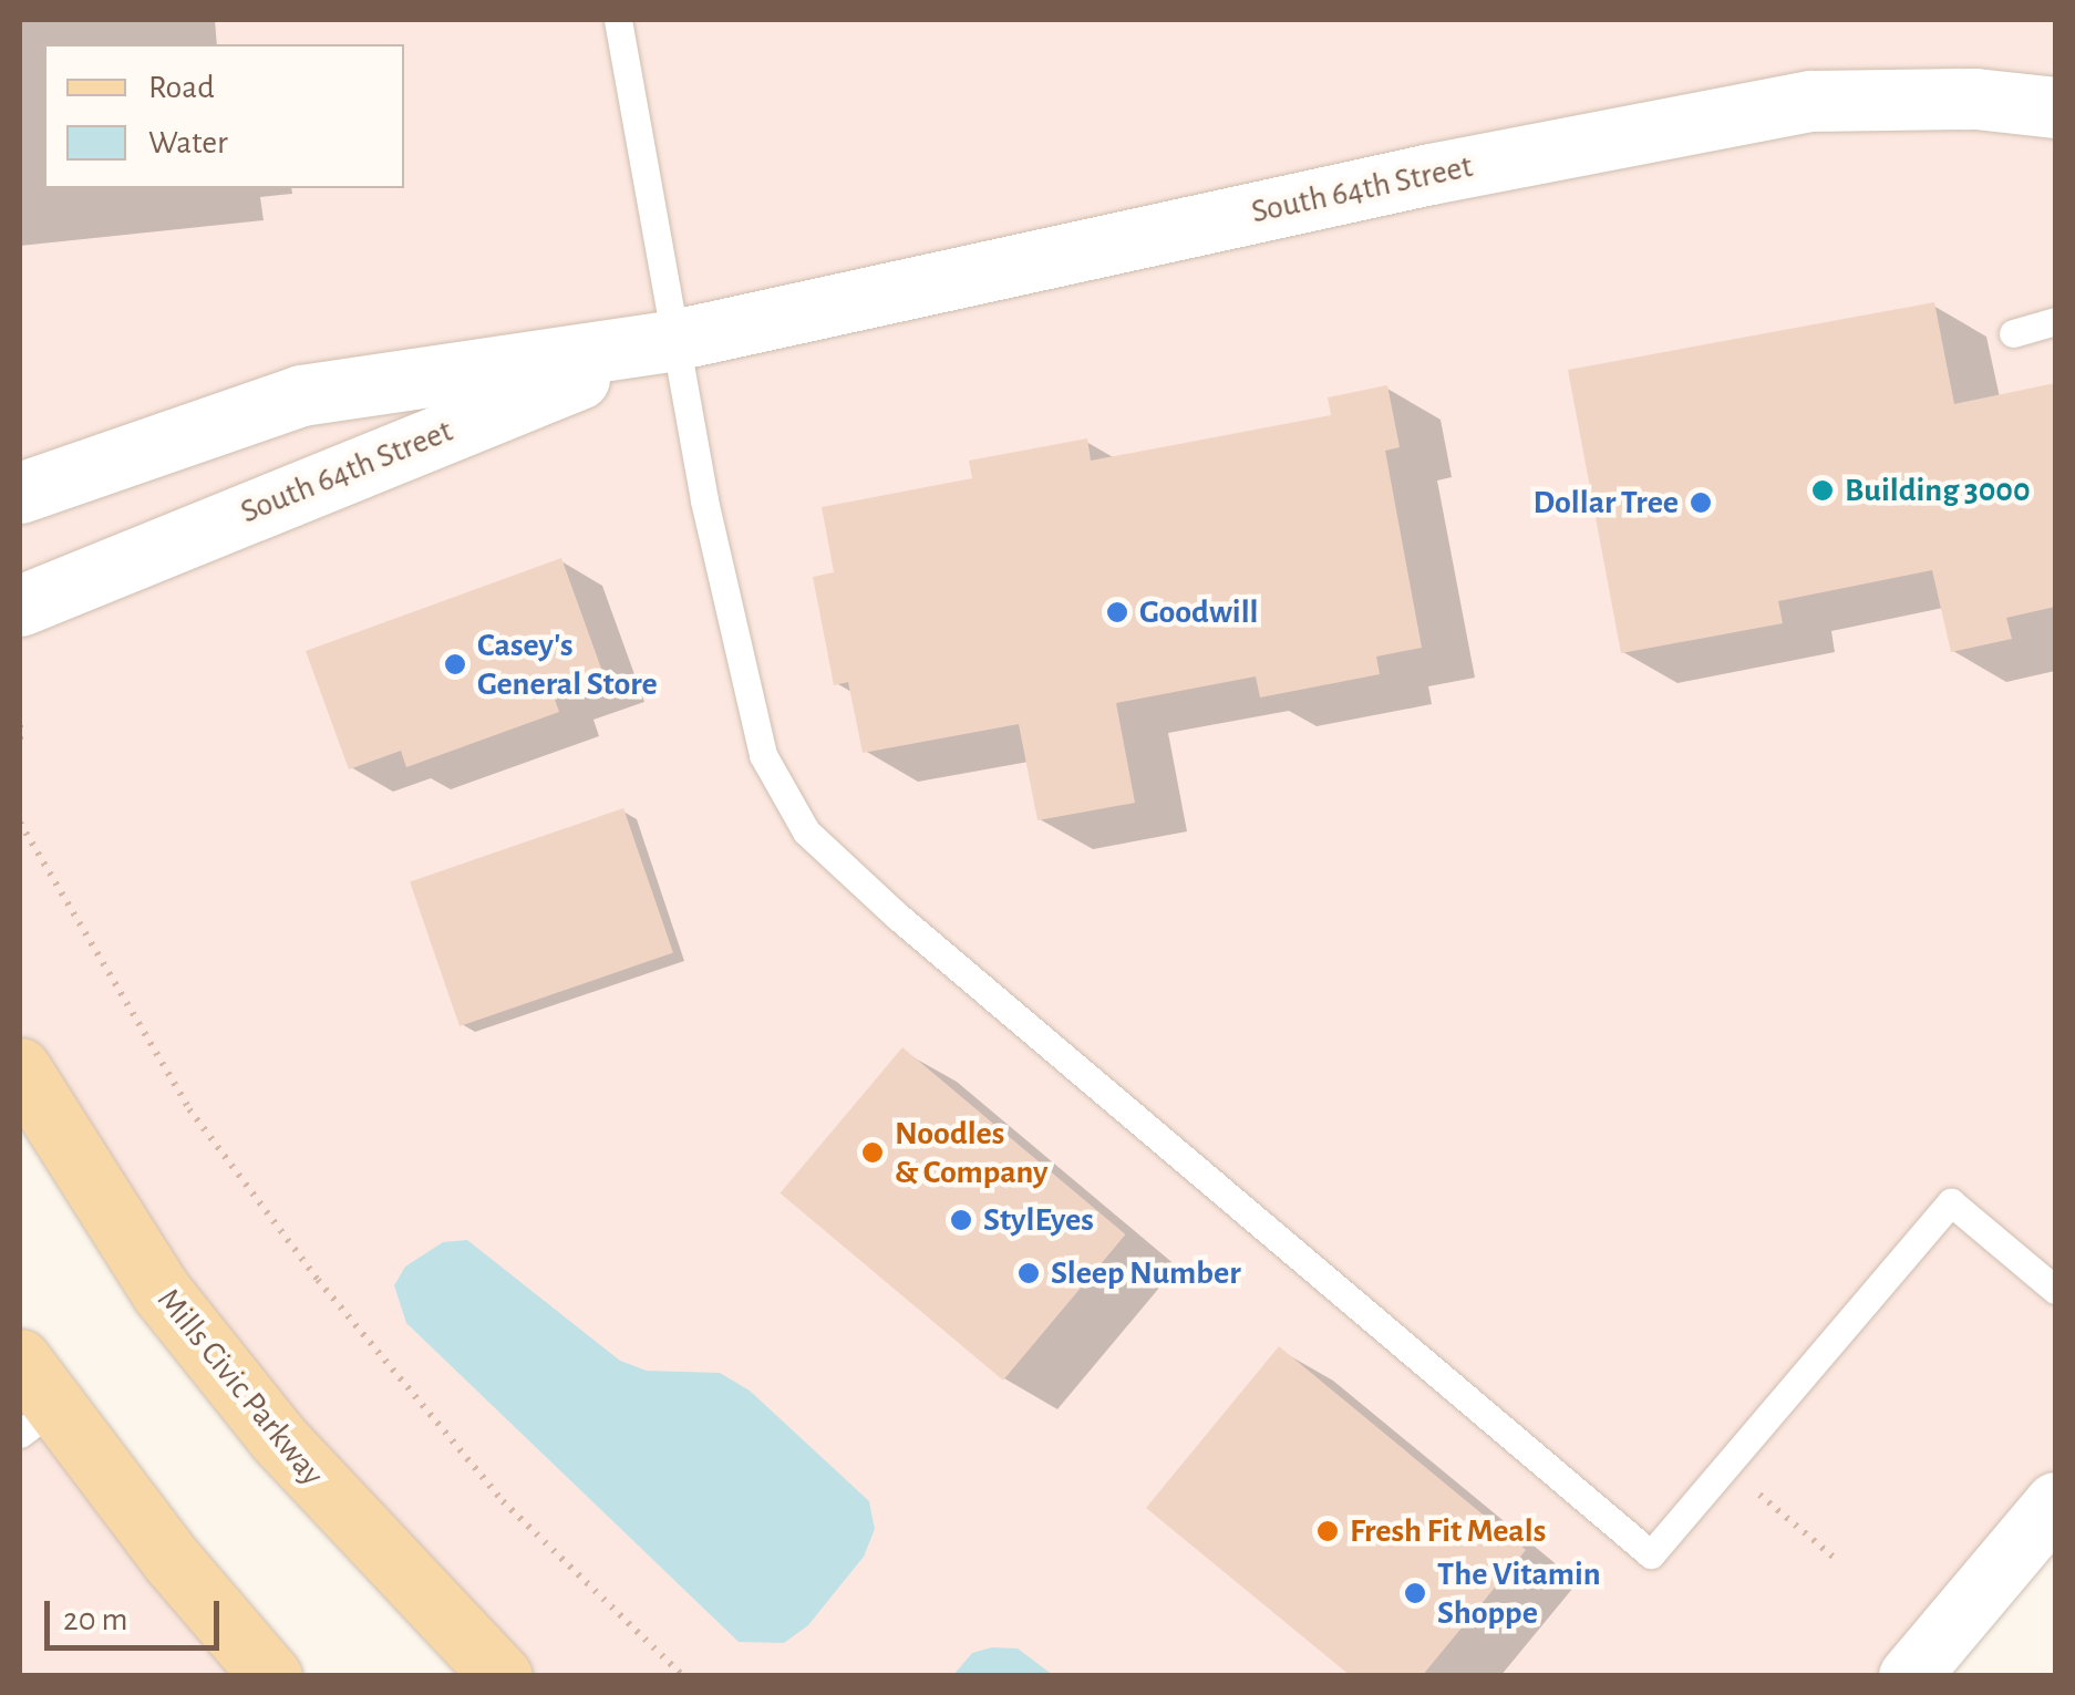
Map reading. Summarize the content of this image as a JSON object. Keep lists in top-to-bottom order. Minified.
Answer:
{"streets":{"main road":["Mills Civic Parkway"],"street":["South 64th Street"]},"places":["Building 3000","Dollar Tree","Goodwill","Casey's General Store","Noodles & Company","StylEyes","Sleep Number","Fresh Fit Meals","The Vitamin Shoppe"],"legend":["Road","Water"],"scale_bar":"20 m"}
